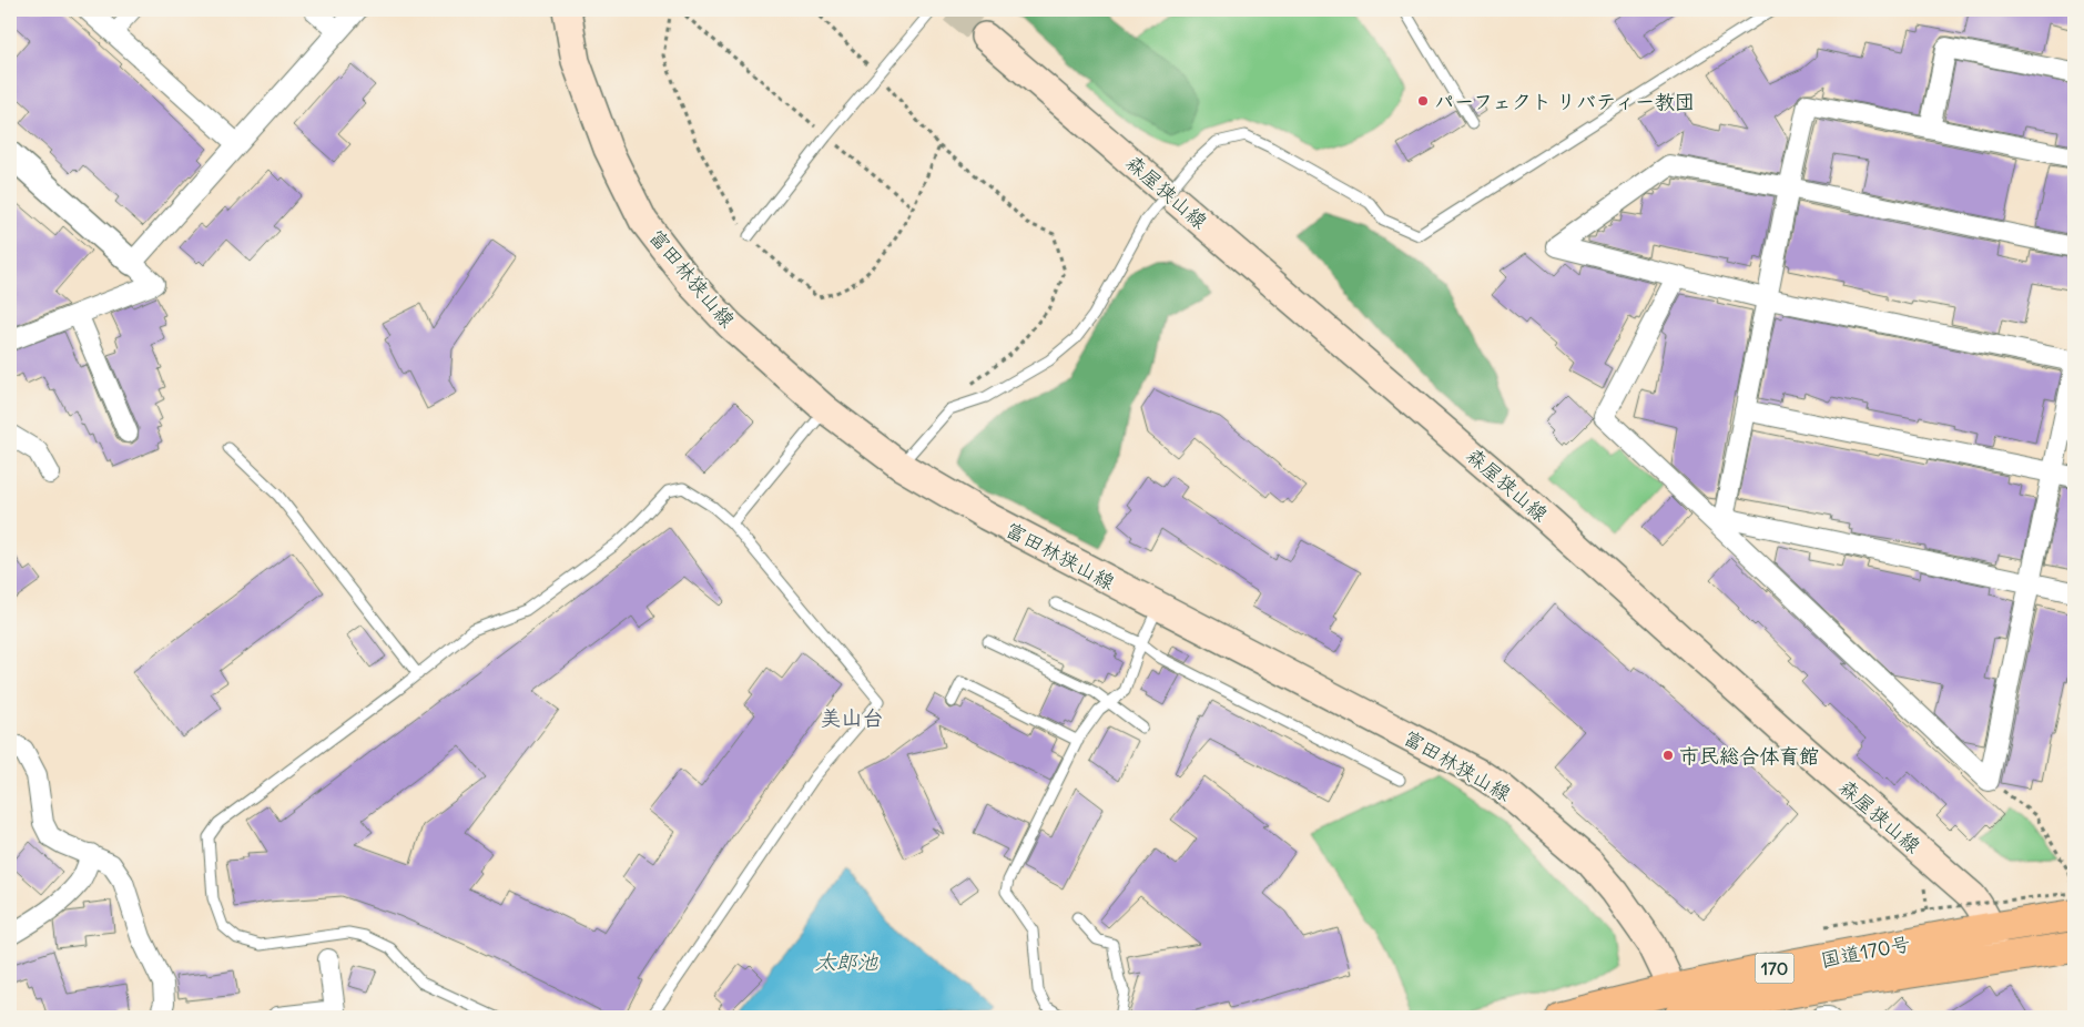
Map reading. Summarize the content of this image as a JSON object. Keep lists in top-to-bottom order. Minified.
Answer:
{"streets":{"highway":["国道170号","170"],"main road":["森屋狭山線","富田林狭山線"]},"crossings":[["森屋狭山線","国道170号"],["富田林狭山線","国道170号"]],"districts":["美山台"],"water":["太郎池"],"places":["パーフェクト リバティー教団","市民総合体育館"]}
